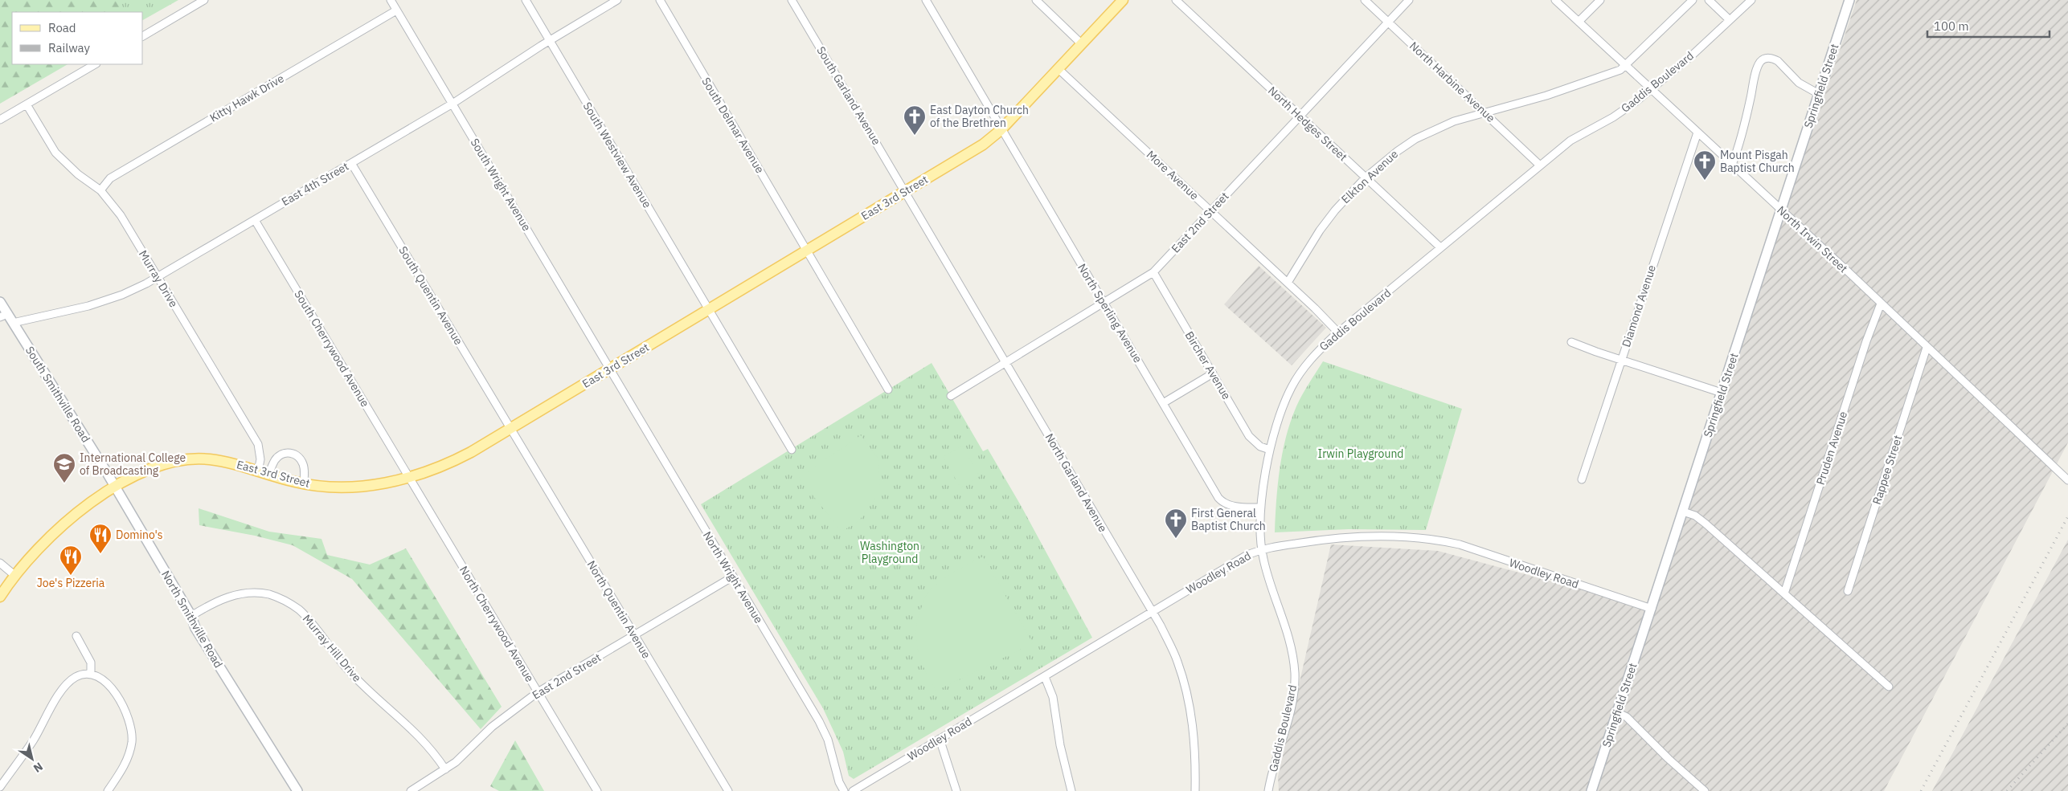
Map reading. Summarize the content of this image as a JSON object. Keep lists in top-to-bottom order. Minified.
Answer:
{"streets":{"main road":["Springfield Street","East 3rd Street","South Smithville Road","North Smithville Road"],"street":["North Harbine Avenue","Gaddis Boulevard","South Garland Avenue","Kitty Hawk Drive","North Hedges Street","South Delmar Avenue","South Westview Avenue","More Avenue","Elkton Avenue","East 4th Street","South Wright Avenue","East 2nd Street","North Irwin Street","Murray Drive","South Quentin Avenue","Diamond Avenue","North Sperling Avenue","South Cherrywood Avenue","Bircher Avenue","Pruden Avenue","Rappee Street","North Garland Avenue","Woodley Road","North Wright Avenue","North Quentin Avenue","North Cherrywood Avenue","Murray Hill Drive"]},"crossings":[["North Harbine Avenue","Gaddis Boulevard"],["North Harbine Avenue","Elkton Avenue"],["North Harbine Avenue","East 2nd Street"],["Gaddis Boulevard","North Hedges Street"],["Gaddis Boulevard","More Avenue"],["Gaddis Boulevard","North Irwin Street"],["Gaddis Boulevard","North Sperling Avenue"],["Gaddis Boulevard","Bircher Avenue"],["Gaddis Boulevard","Woodley Road"],["Springfield Street","North Irwin Street"],["Springfield Street","Woodley Road"],["South Garland Avenue","East 3rd Street"],["South Garland Avenue","North Garland Avenue"],["Kitty Hawk Drive","South Wright Avenue"],["Kitty Hawk Drive","Murray Drive"],["North Hedges Street","Elkton Avenue"],["North Hedges Street","East 2nd Street"],["South Delmar Avenue","East 3rd Street"],["South Westview Avenue","East 4th Street"],["South Westview Avenue","East 3rd Street"],["More Avenue","Elkton Avenue"],["More Avenue","East 3rd Street"],["More Avenue","East 2nd Street"],["East 4th Street","South Wright Avenue"],["East 4th Street","Murray Drive"],["East 4th Street","South Quentin Avenue"],["East 4th Street","South Cherrywood Avenue"],["East 4th Street","South Smithville Road"],["South Wright Avenue","East 3rd Street"],["South Wright Avenue","North Wright Avenue"],["East 3rd Street","Murray Drive"],["East 3rd Street","South Quentin Avenue"],["East 3rd Street","North Sperling Avenue"],["East 3rd Street","South Cherrywood Avenue"],["East 3rd Street","South Smithville Road"],["East 3rd Street","North Garland Avenue"],["East 3rd Street","North Wright Avenue"],["East 3rd Street","North Quentin Avenue"],["East 3rd Street","North Smithville Road"],["East 3rd Street","North Cherrywood Avenue"],["East 2nd Street","North Sperling Avenue"],["East 2nd Street","Bircher Avenue"],["East 2nd Street","North Garland Avenue"],["East 2nd Street","North Wright Avenue"],["East 2nd Street","North Quentin Avenue"],["East 2nd Street","North Cherrywood Avenue"],["East 2nd Street","Murray Hill Drive"],["North Irwin Street","Diamond Avenue"],["North Irwin Street","Pruden Avenue"],["North Irwin Street","Rappee Street"],["South Quentin Avenue","North Quentin Avenue"],["South Cherrywood Avenue","North Cherrywood Avenue"],["South Smithville Road","North Smithville Road"],["North Garland Avenue","Woodley Road"],["North Smithville Road","Murray Hill Drive"]],"parks":["Irwin Playground","Washington Playground"],"places":{"church":["East Dayton Church of the Brethren","Mount Pisgah Baptist Church","First General Baptist Church"],"school or university":["International College of Broadcasting"],"restaurant":["Domino's","Joe's Pizzeria"]},"legend":["Road","Railway"],"scale_bar":"100 m","north":"bottom right"}
